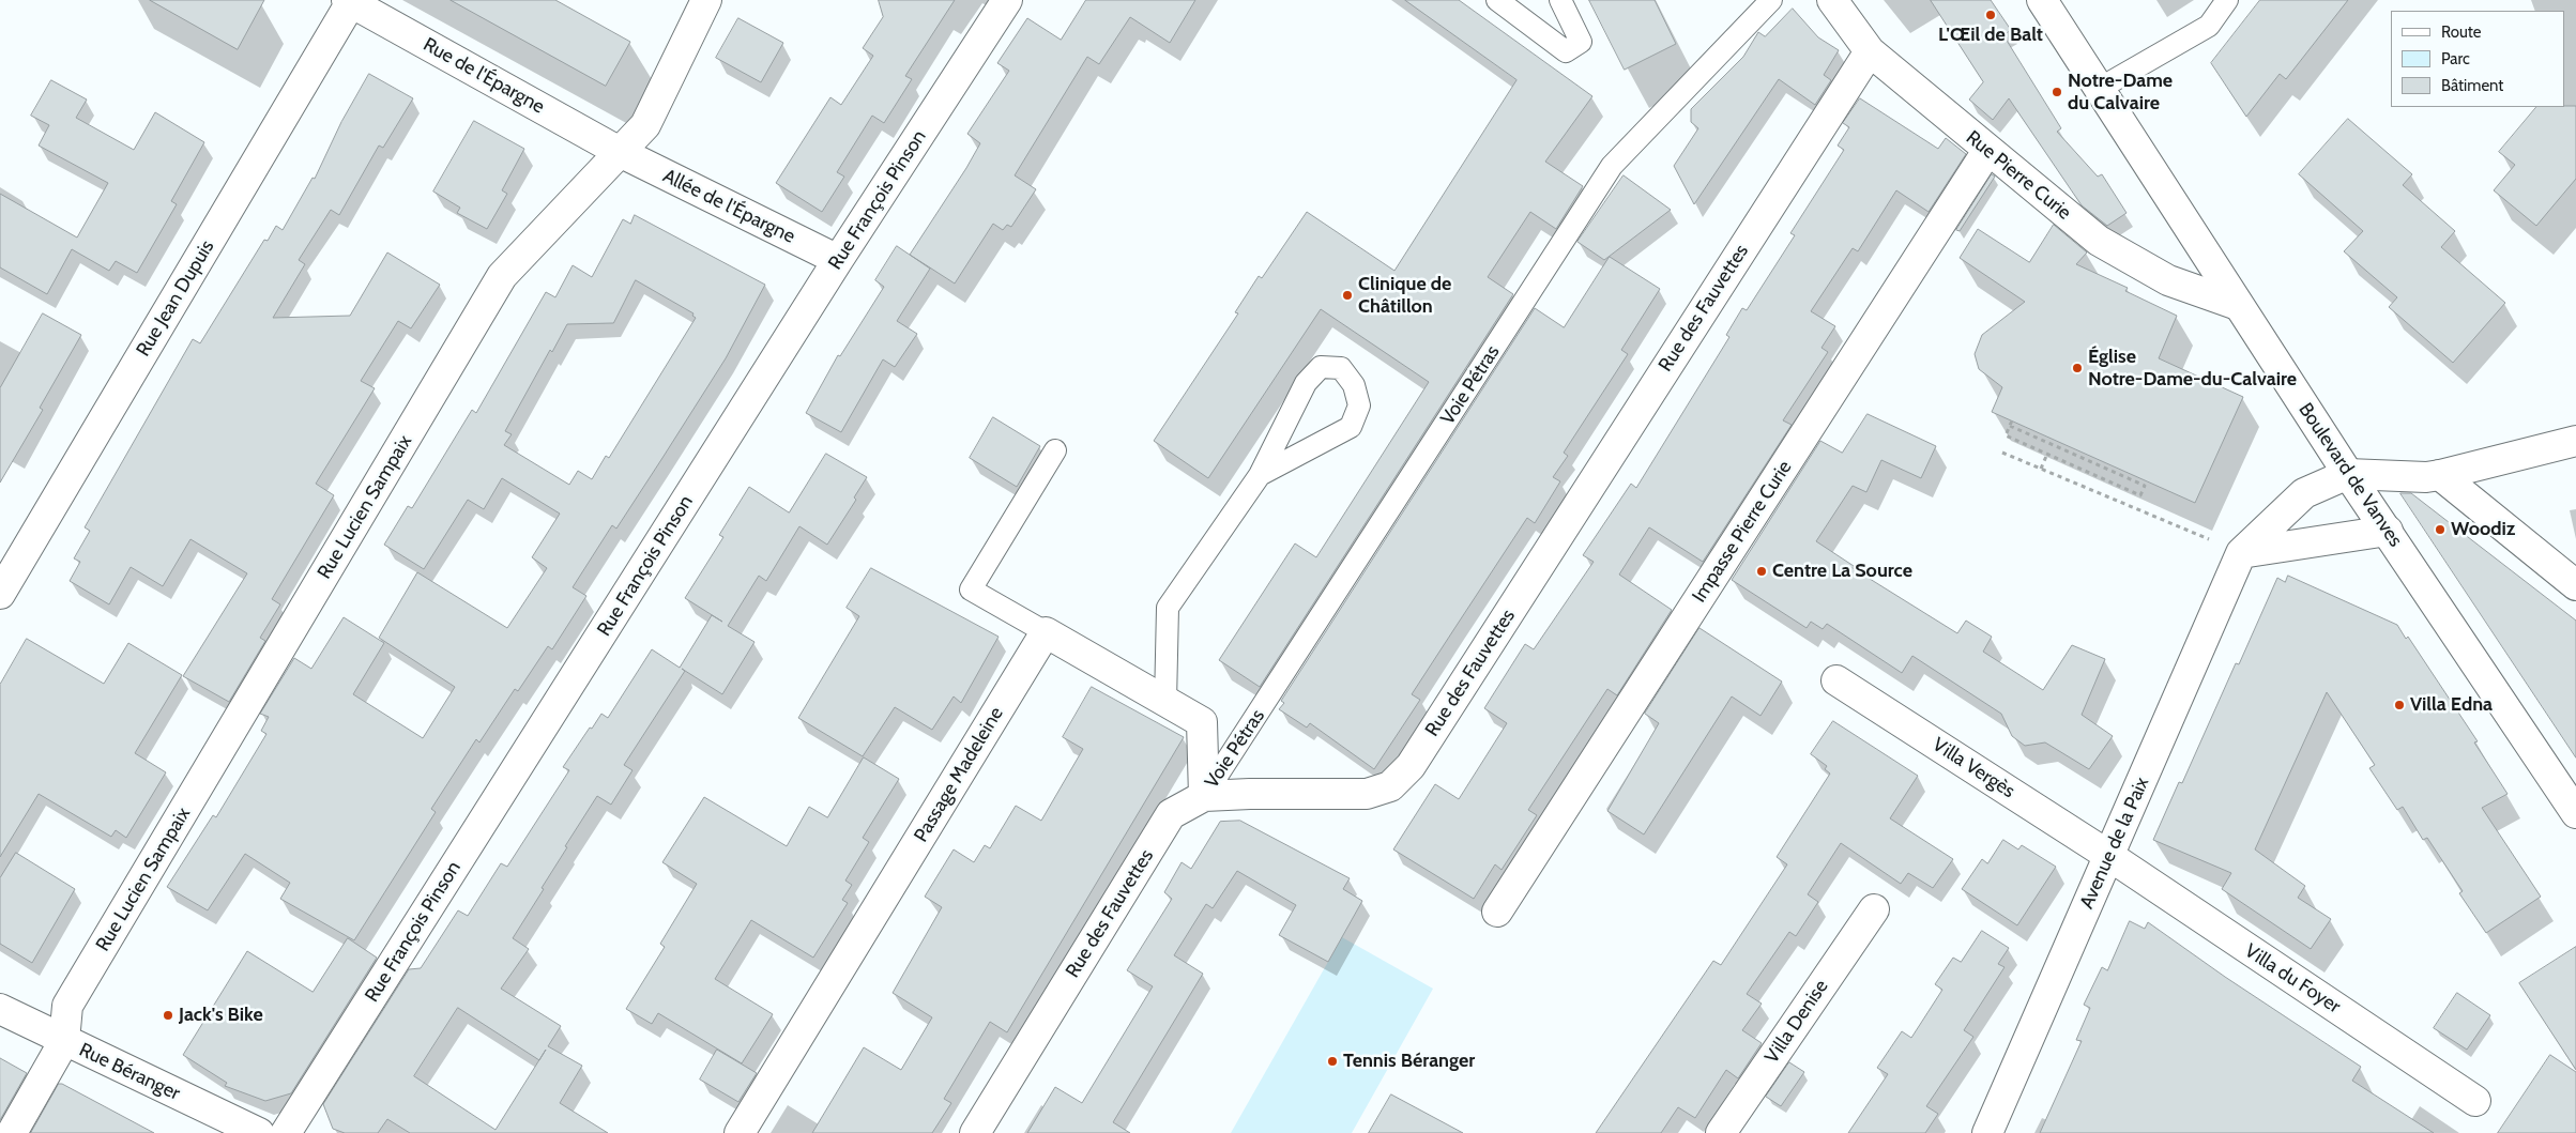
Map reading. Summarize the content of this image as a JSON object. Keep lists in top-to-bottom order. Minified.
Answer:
{"streets":{"street":["Rue de l'Épargne","Rue Pierre Curie","Rue François Pinson","Allée de l'Épargne","Rue Jean Dupuis","Rue des Fauvettes","Boulevard de Vanves","Rue Lucien Sampaix","Impasse Pierre Curie","Villa Vergès","Passage Madeleine","Avenue de la Paix","Villa du Foyer","Villa Denise","Rue Béranger"],"lane":["Voie Pétras"]},"crossings":[["Rue de l'Épargne","Allée de l'Épargne"],["Rue de l'Épargne","Rue Jean Dupuis"],["Rue de l'Épargne","Rue Lucien Sampaix"],["Rue Pierre Curie","Rue des Fauvettes"],["Rue Pierre Curie","Boulevard de Vanves"],["Rue Pierre Curie","Impasse Pierre Curie"],["Rue François Pinson","Allée de l'Épargne"],["Allée de l'Épargne","Rue Lucien Sampaix"],["Rue des Fauvettes","Voie Pétras"],["Boulevard de Vanves","Avenue de la Paix"],["Rue Lucien Sampaix","Rue Béranger"],["Villa Vergès","Avenue de la Paix"],["Villa Vergès","Villa du Foyer"],["Avenue de la Paix","Villa du Foyer"]],"places":["L'Œil de Balt","Notre-Dame du Calvaire","Clinique de Châtillon","Église Notre-Dame-du-Calvaire","Woodiz","Centre La Source","Villa Edna","Jack's Bike","Tennis Béranger"],"legend":["Route","Parc","Bâtiment"]}
